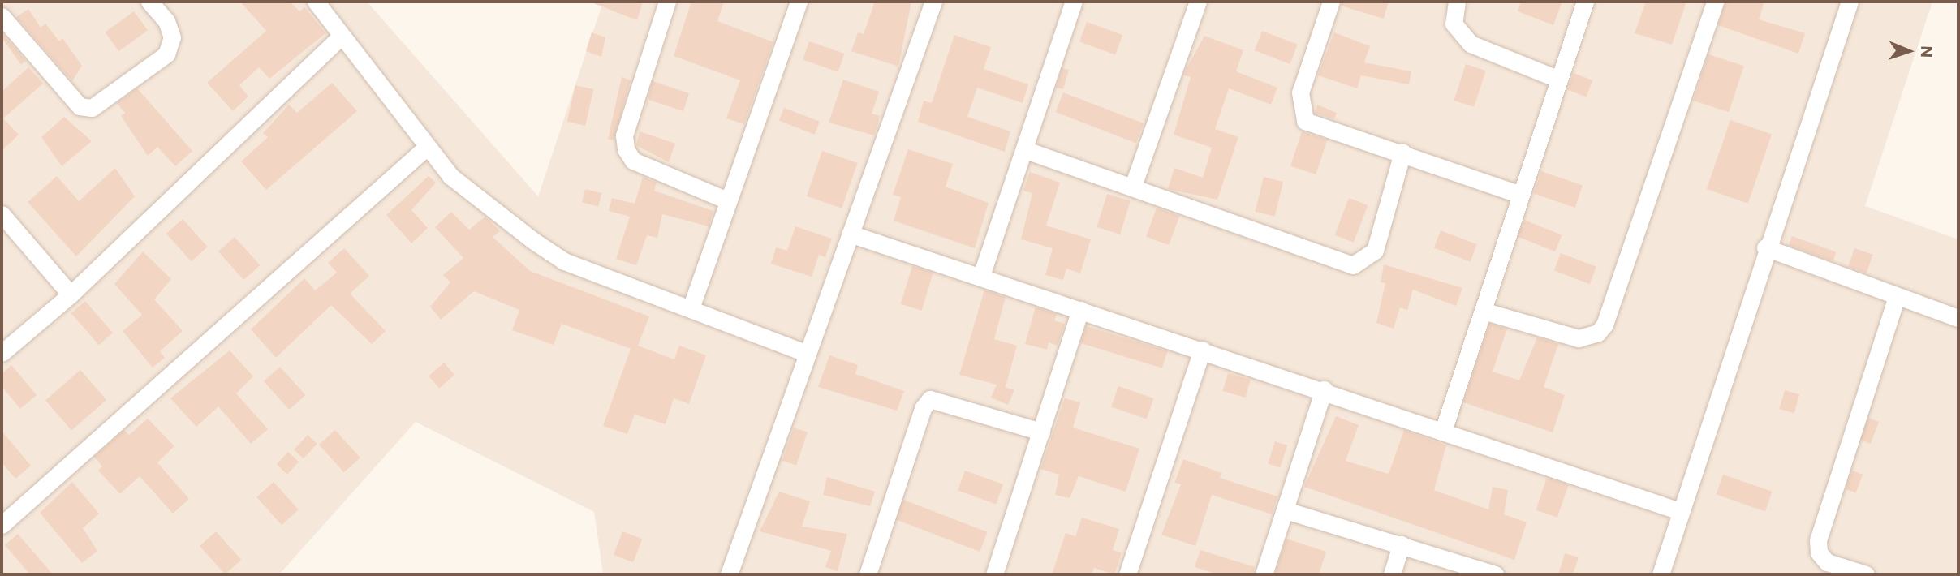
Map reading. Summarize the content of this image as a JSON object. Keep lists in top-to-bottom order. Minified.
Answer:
{"north":"right"}
